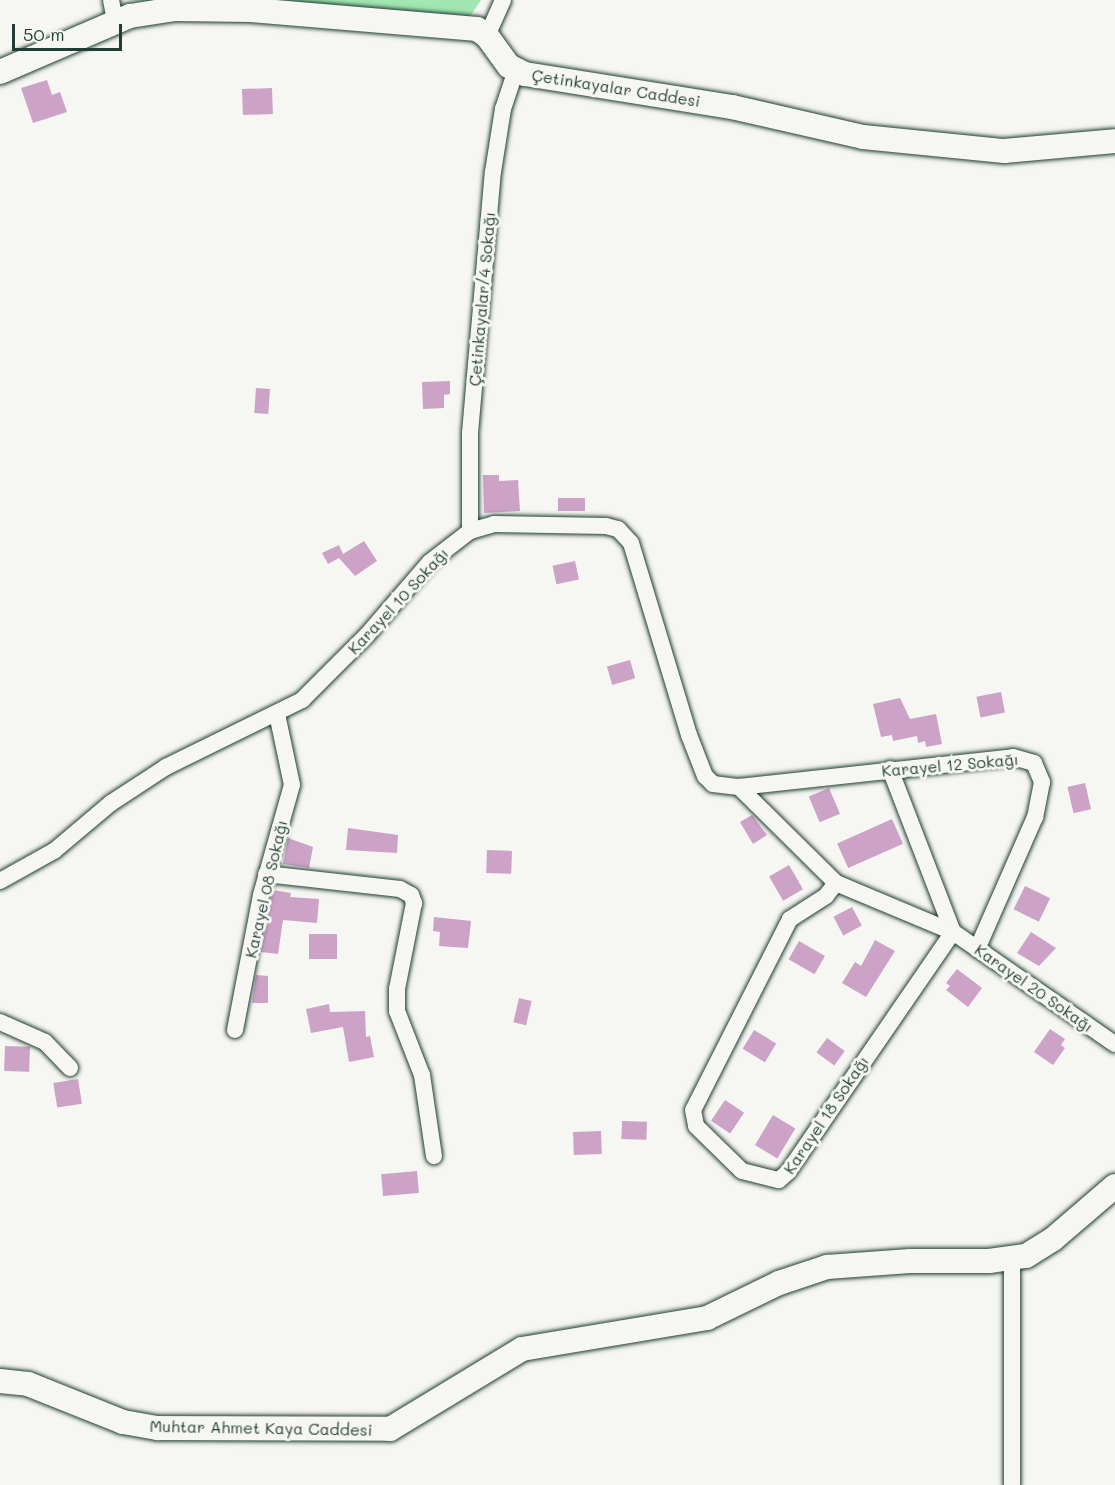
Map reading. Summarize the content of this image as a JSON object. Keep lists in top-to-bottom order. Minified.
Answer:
{"streets":{"street":["Çetinkayalar Caddesi","Çetinkayalar/4 Sokağı","Karayel 10 Sokağı","Karayel 12 Sokağı","Karayel 08 Sokağı","Karayel 20 Sokağı","Karayel 18 Sokağı","Muhtar Ahmet Kaya Caddesi"]},"crossings":[["Çetinkayalar Caddesi","Çetinkayalar/4 Sokağı"],["Çetinkayalar/4 Sokağı","Karayel 10 Sokağı"],["Karayel 10 Sokağı","Karayel 12 Sokağı"],["Karayel 10 Sokağı","Karayel 08 Sokağı"],["Karayel 12 Sokağı","Karayel 20 Sokağı"],["Karayel 20 Sokağı","Karayel 18 Sokağı"]],"scale_bar":"50 m"}
